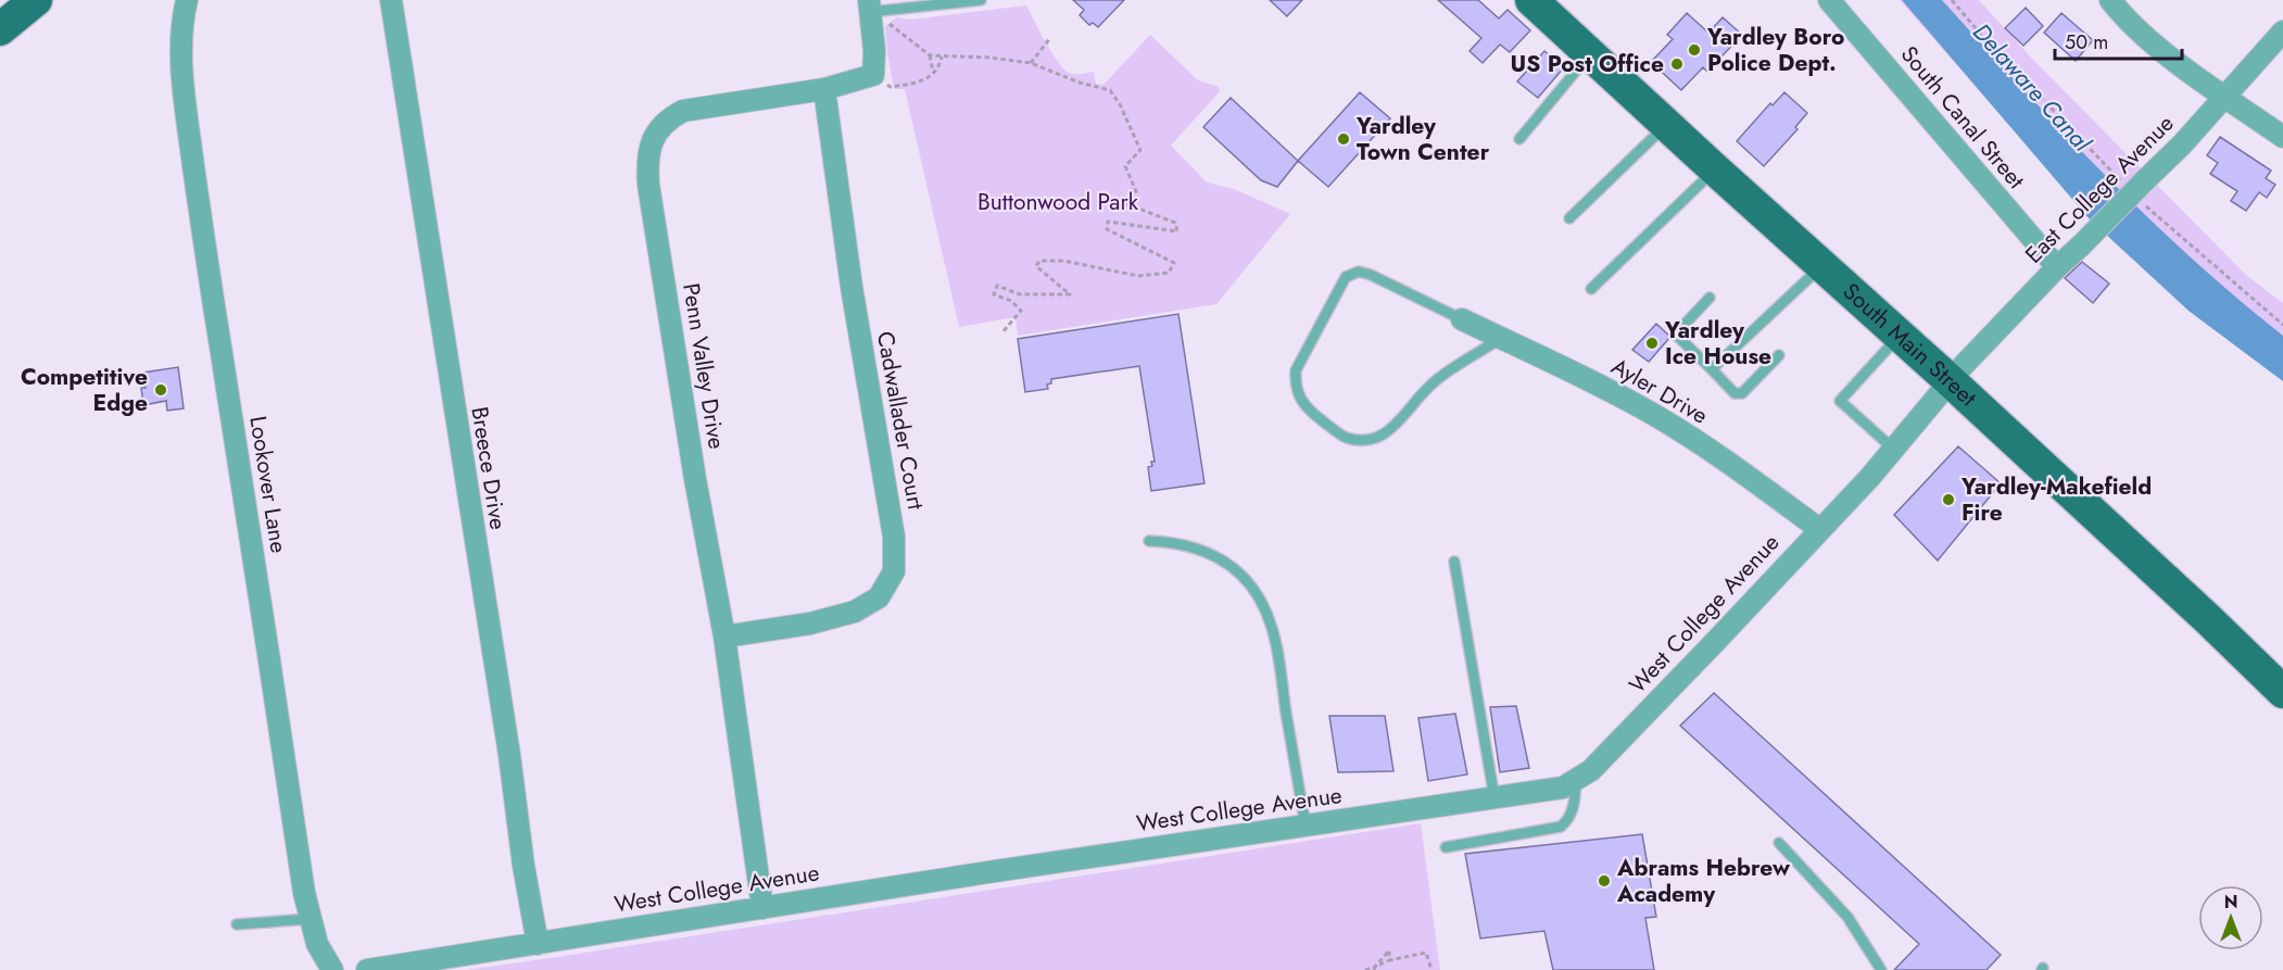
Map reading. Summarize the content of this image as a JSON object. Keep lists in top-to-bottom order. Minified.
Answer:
{"streets":{"main road":["South Main Street"],"street":["South Canal Street","East College Avenue","Penn Valley Drive","Ayler Drive","Cadwallader Court","Breece Drive","Lookover Lane","West College Avenue"]},"crossings":[["South Canal Street","East College Avenue"],["East College Avenue","South Main Street"],["East College Avenue","West College Avenue"],["South Main Street","West College Avenue"],["Penn Valley Drive","Cadwallader Court"],["Penn Valley Drive","West College Avenue"],["Ayler Drive","West College Avenue"],["Breece Drive","West College Avenue"]],"water":["Delaware Canal"],"parks":["Buttonwood Park"],"places":["Yardley Boro Police Dept.","US Post Office","Yardley Town Center","Yardley Ice House","Competitive Edge","Yardley-Makefield Fire","Abrams Hebrew Academy"],"scale_bar":"50 m","north":"top"}
